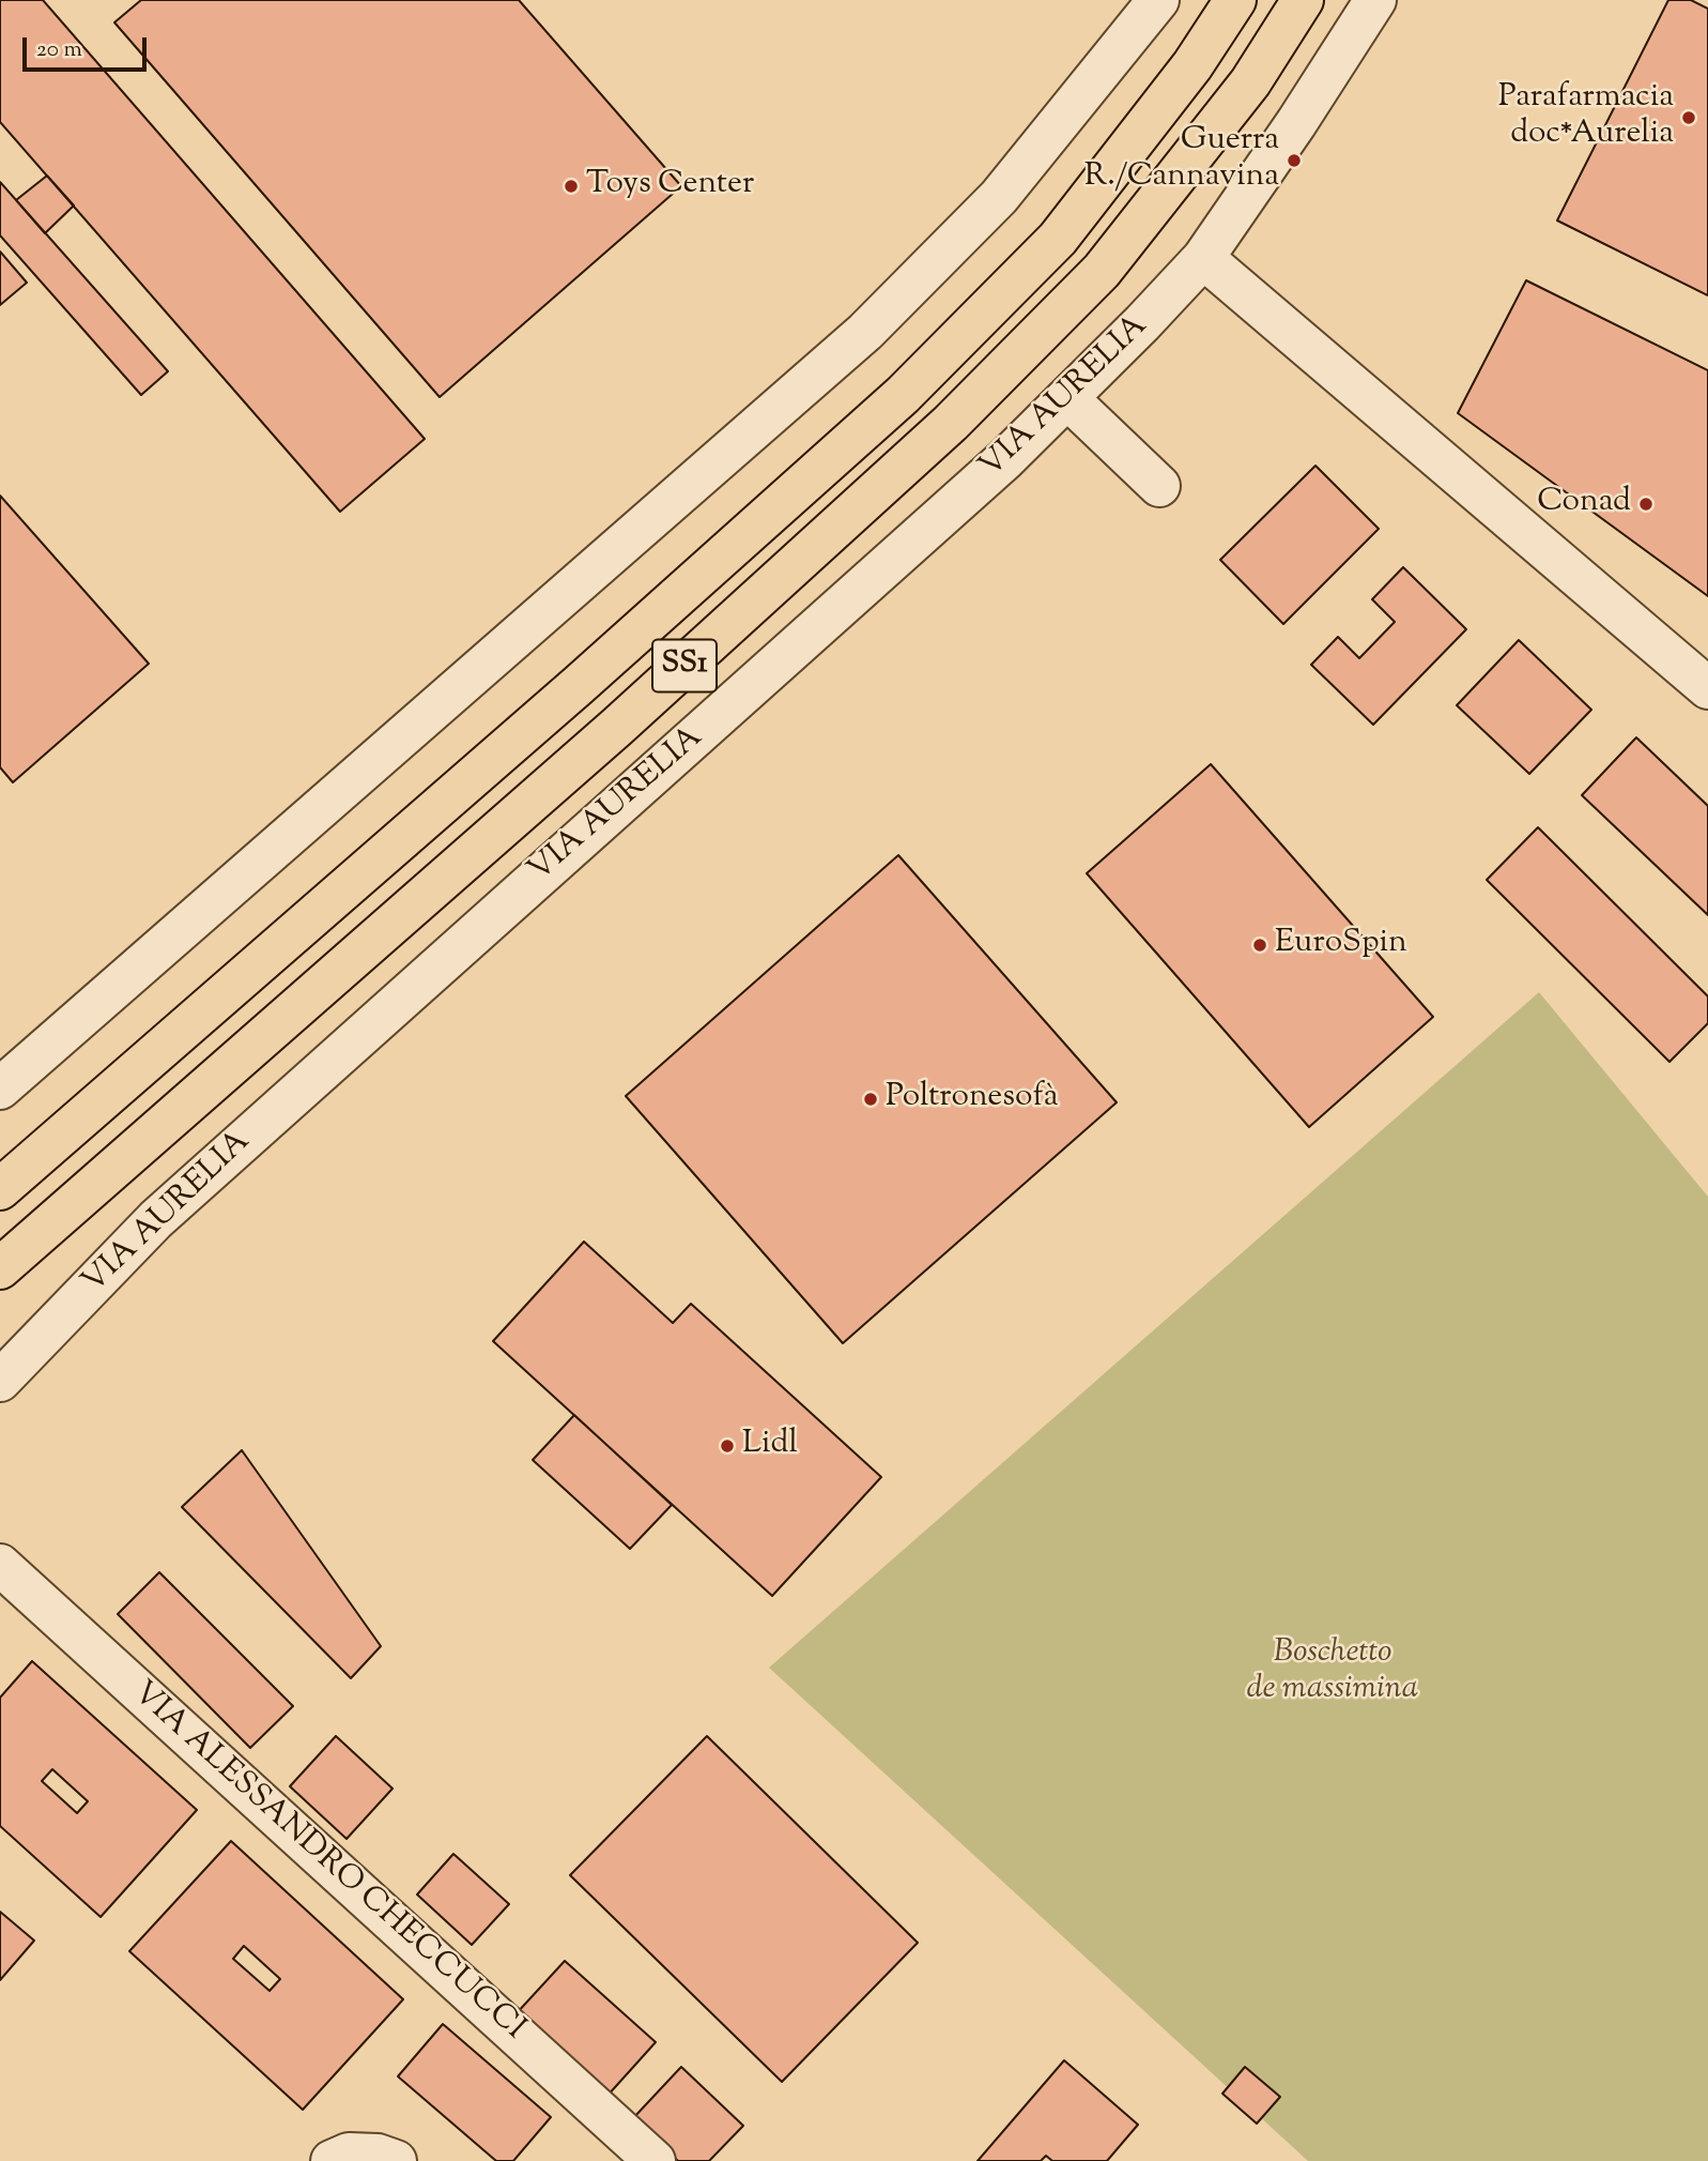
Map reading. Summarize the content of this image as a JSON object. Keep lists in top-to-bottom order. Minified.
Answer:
{"streets":{"highway":["VIA AURELIA","SS1"],"street":["VIA ALESSANDRO CHECCUCCI"]},"parks":["Boschetto de massimina"],"places":["Parafarmacia doc*Aurelia","Guerra R./Cannavina","Toys Center","Conad","EuroSpin","Poltronesofà","Lidl"],"scale_bar":"20 m"}
